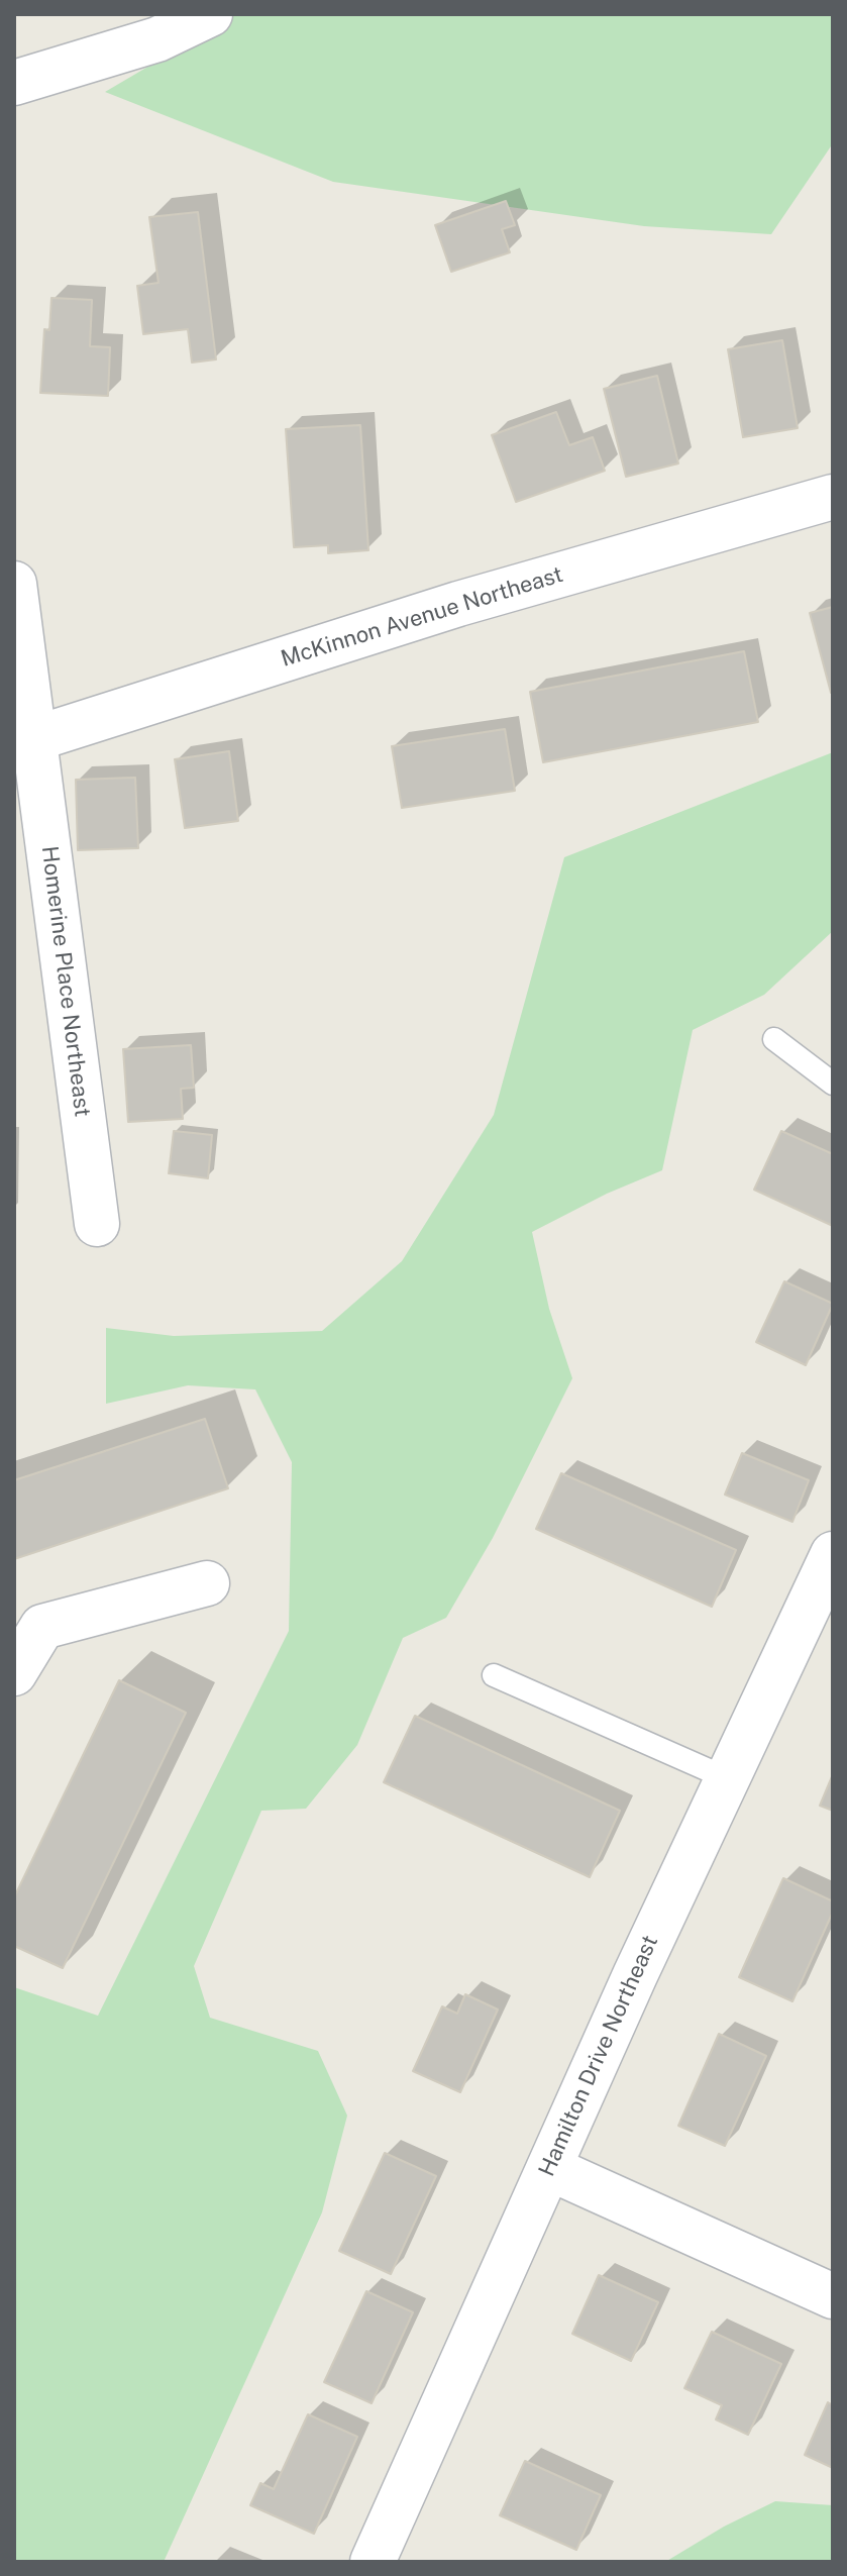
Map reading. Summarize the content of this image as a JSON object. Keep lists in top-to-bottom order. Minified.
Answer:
{"streets":{"street":["McKinnon Avenue Northeast","Homerine Place Northeast","Hamilton Drive Northeast"]},"crossings":[["McKinnon Avenue Northeast","Homerine Place Northeast"]]}
